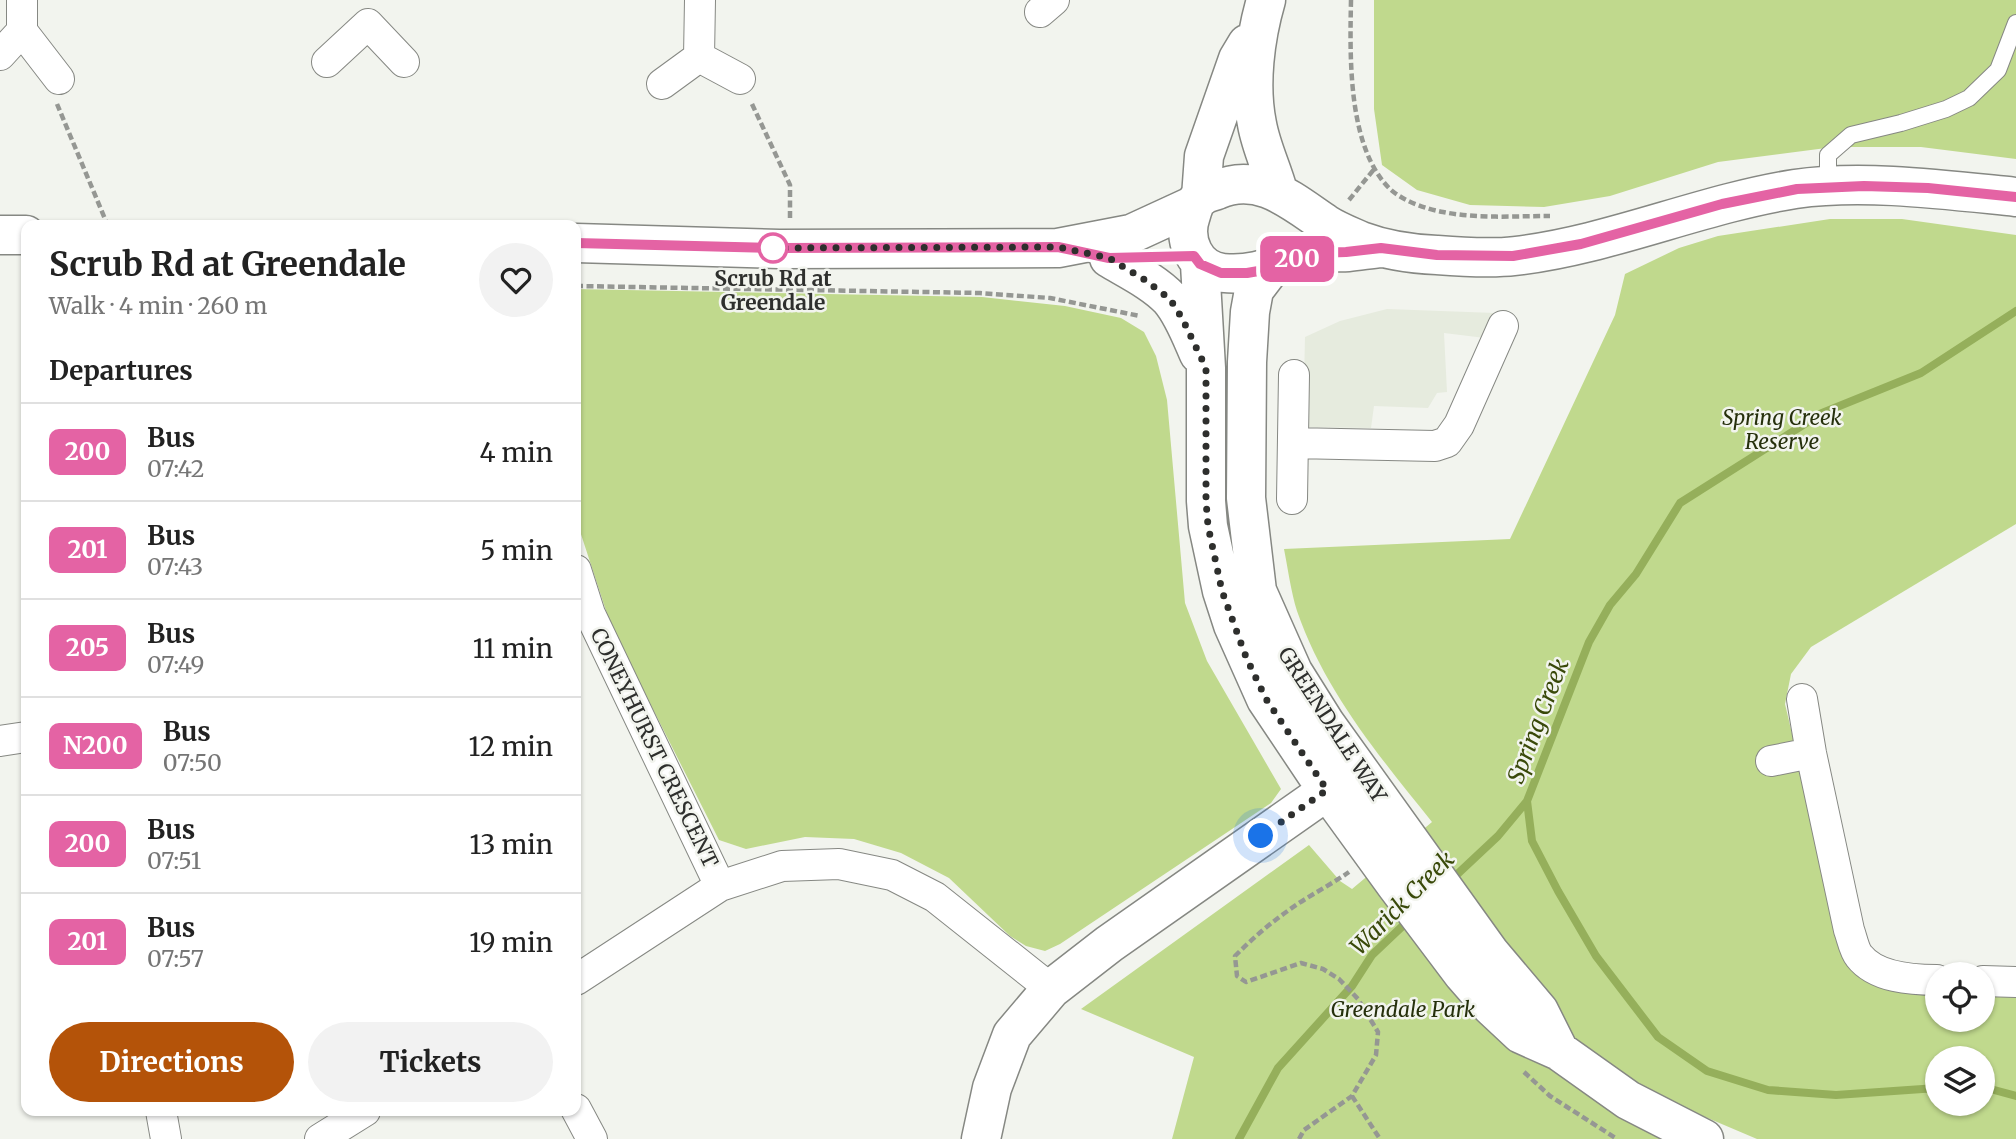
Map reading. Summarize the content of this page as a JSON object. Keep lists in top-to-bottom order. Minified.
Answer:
{"streets":{"street":["GREENDALE WAY","CONEYHURST CRESCENT"]},"water":["Spring Creek","Warick Creek"],"parks":["Spring Creek Reserve","Greendale Park"],"places":["Scrub Rd at Greendale"],"lines":["bus line 200"],"page":{"on_map":"200","heading":[["Scrub Rd at Greendale","Walk · 4 min · 260 m"],"Departures"],"list":[{"mark":"200","name":"Bus","note":"07:42","value":"4 min"},{"mark":"201","name":"Bus","note":"07:43","value":"5 min"},{"mark":"205","name":"Bus","note":"07:49","value":"11 min"},{"mark":"N200","name":"Bus","note":"07:50","value":"12 min"},{"mark":"200","name":"Bus","note":"07:51","value":"13 min"},{"mark":"201","name":"Bus","note":"07:57","value":"19 min"}],"buttons":["Directions","Tickets"]}}
